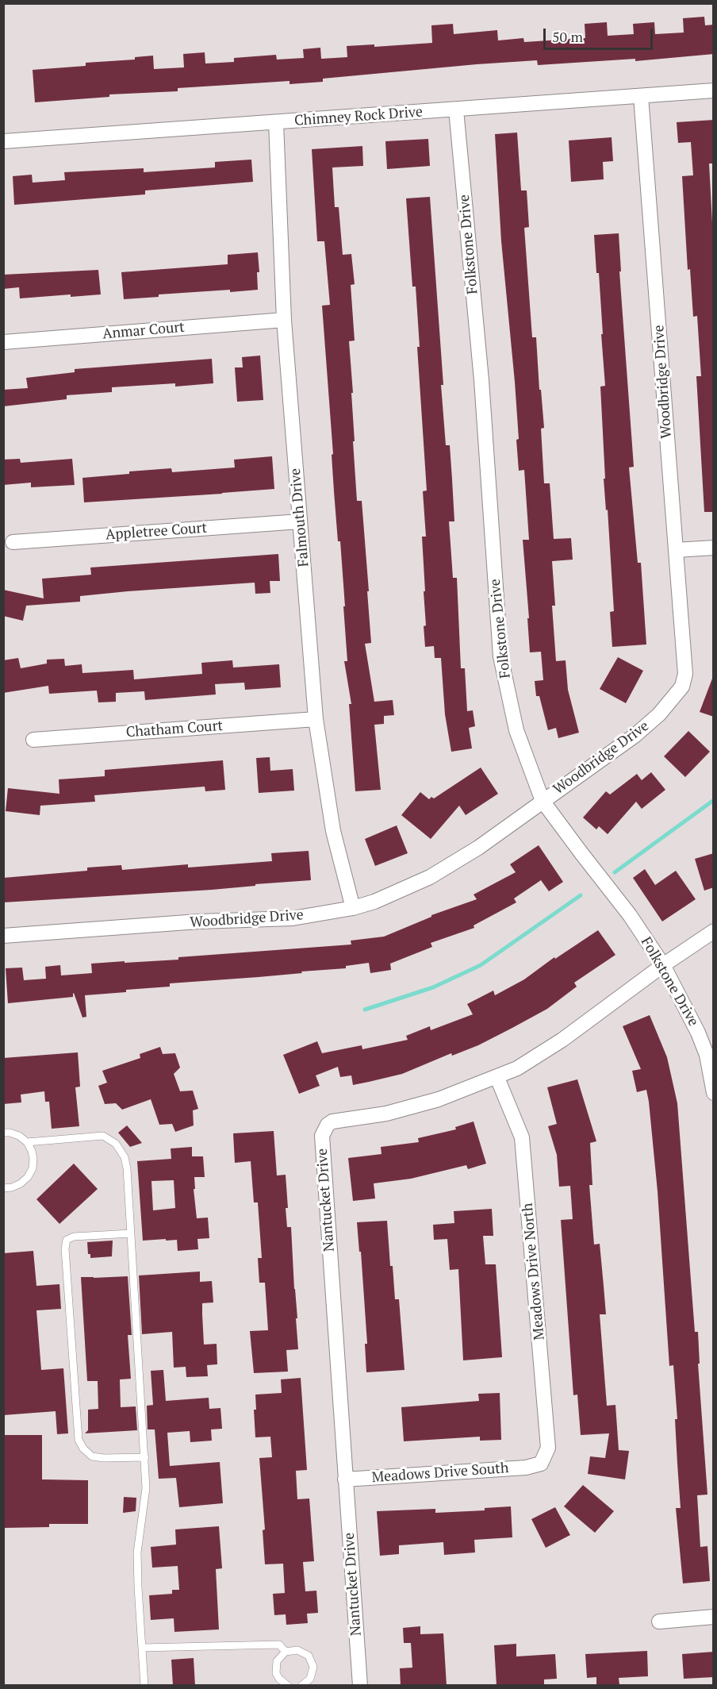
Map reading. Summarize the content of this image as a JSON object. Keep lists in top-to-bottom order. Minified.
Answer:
{"streets":{"street":["Chimney Rock Drive","Folkstone Drive","Anmar Court","Woodbridge Drive","Falmouth Drive","Appletree Court","Chatham Court","Nantucket Drive","Meadows Drive North","Meadows Drive South"]},"crossings":[["Chimney Rock Drive","Folkstone Drive"],["Chimney Rock Drive","Woodbridge Drive"],["Chimney Rock Drive","Falmouth Drive"],["Folkstone Drive","Woodbridge Drive"],["Folkstone Drive","Nantucket Drive"],["Anmar Court","Falmouth Drive"],["Woodbridge Drive","Falmouth Drive"],["Falmouth Drive","Appletree Court"],["Falmouth Drive","Chatham Court"],["Nantucket Drive","Meadows Drive North"],["Nantucket Drive","Meadows Drive South"],["Meadows Drive North","Meadows Drive South"]],"scale_bar":"50 m"}
